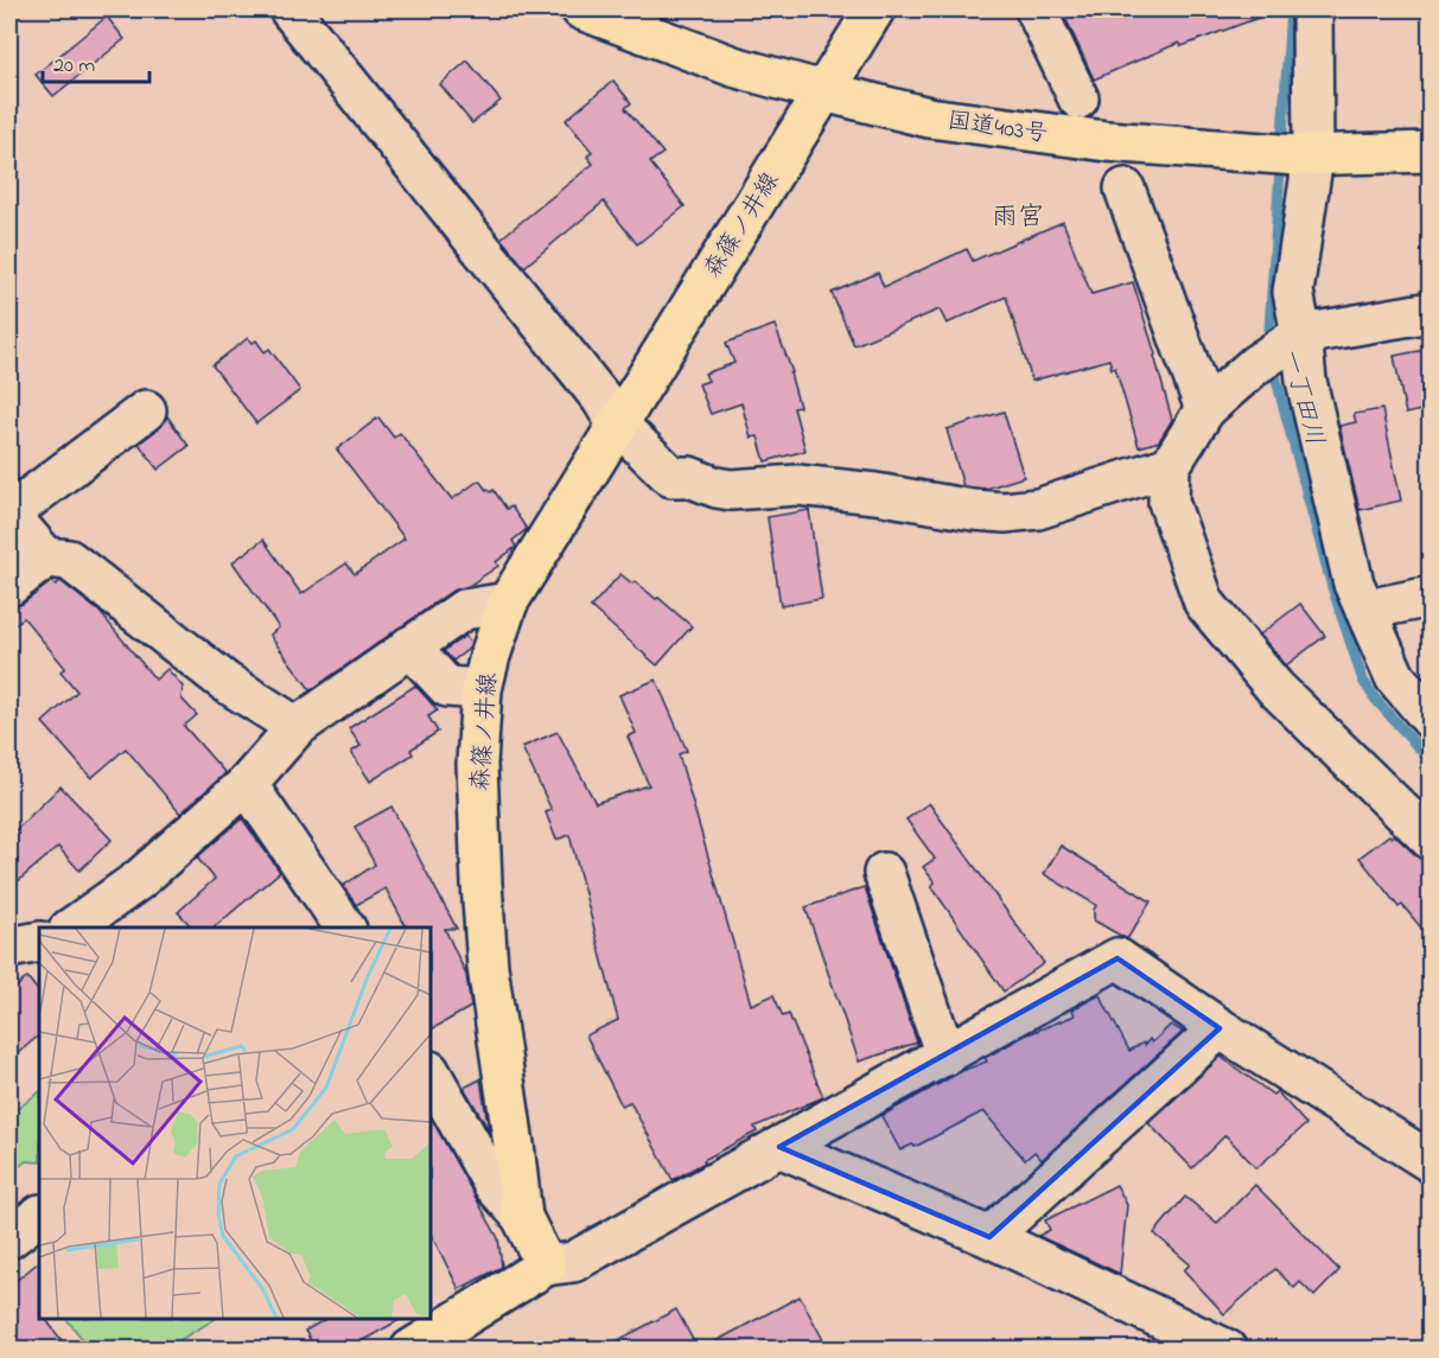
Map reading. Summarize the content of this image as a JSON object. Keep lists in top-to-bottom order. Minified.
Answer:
{"streets":{"main road":["国道403号","森篠ノ井線"]},"crossings":[["国道403号","森篠ノ井線"]],"districts":["雨宮"],"water":["一丁田川"],"scale_bar":"20 m"}
